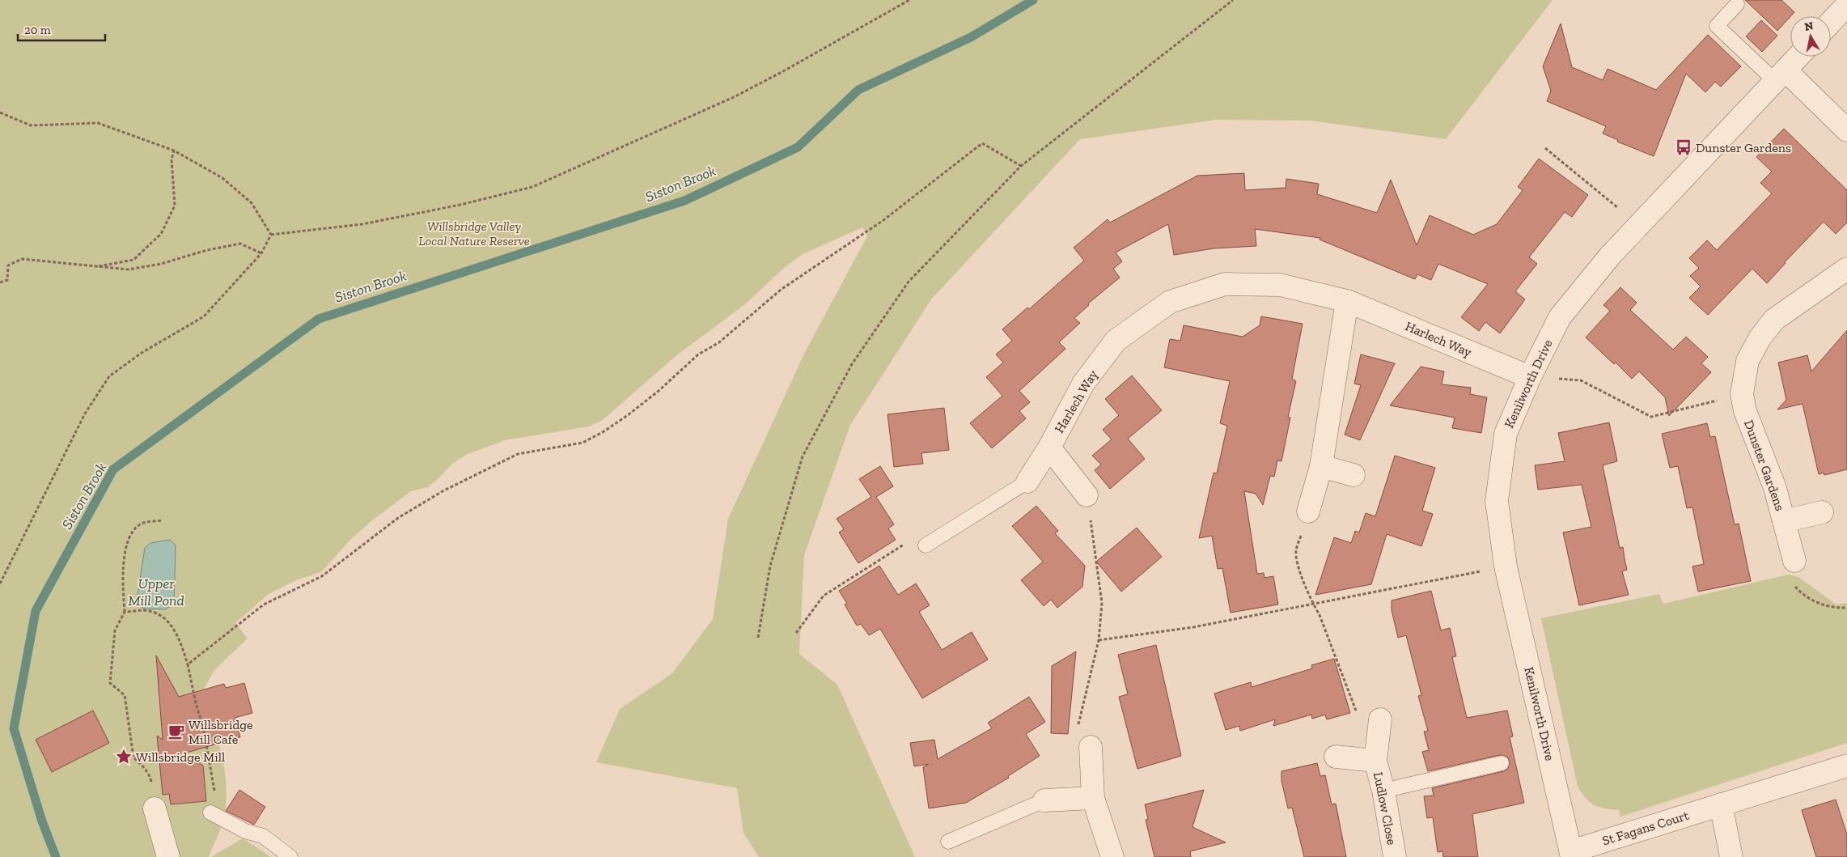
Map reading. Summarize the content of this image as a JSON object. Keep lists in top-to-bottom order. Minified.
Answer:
{"streets":{"street":["Harlech Way","Kenilworth Drive","Dunster Gardens","Ludlow Close","St Fagans Court"]},"crossings":[["Harlech Way","Kenilworth Drive"],["Kenilworth Drive","St Fagans Court"]],"water":["Siston Brook","Upper Mill Pond"],"parks":["Willsbridge Valley Local Nature Reserve"],"places":{"bus stop":["Dunster Gardens"],"cafe":["Willsbridge Mill Cafe"],"place":["Willsbridge Mill"]},"scale_bar":"20 m","north":"top"}
